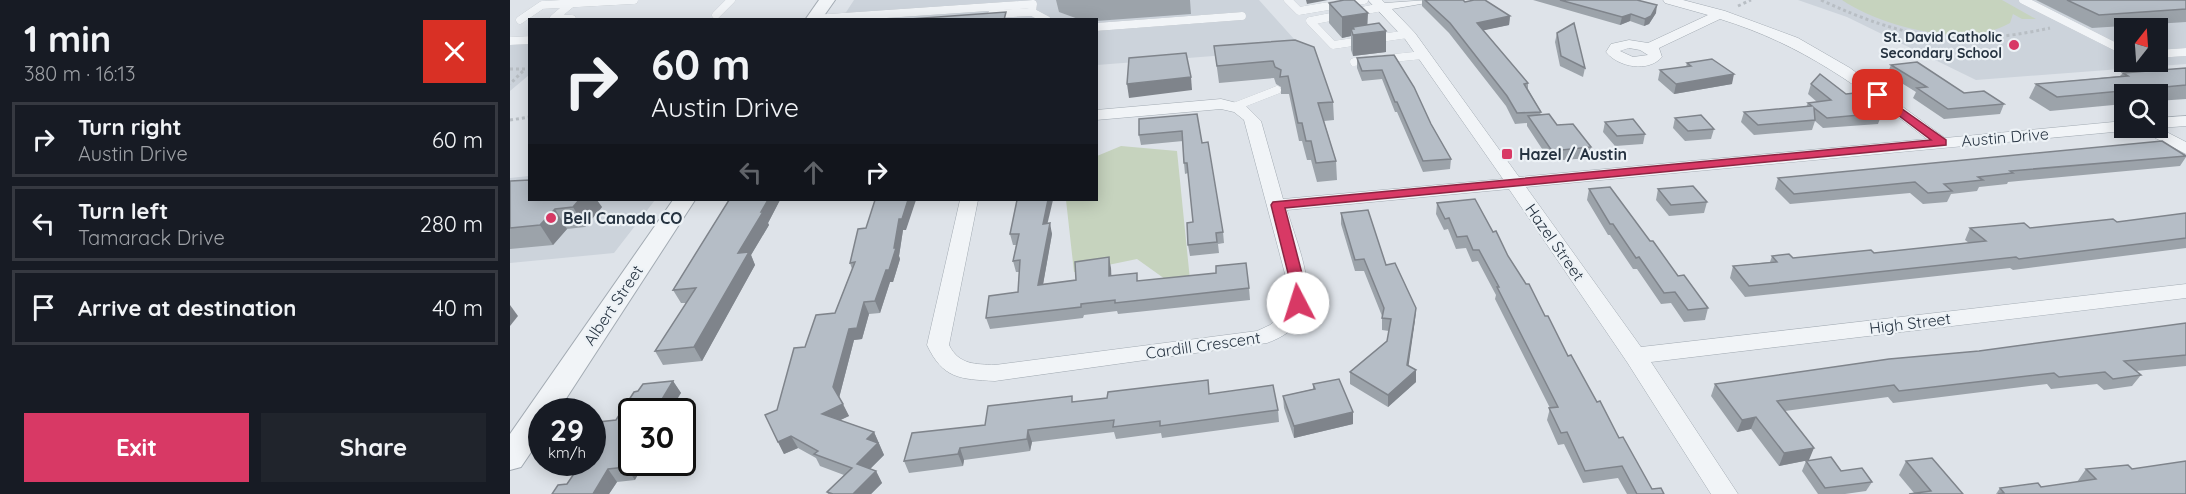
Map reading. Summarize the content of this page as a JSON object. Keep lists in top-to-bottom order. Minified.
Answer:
{"streets":{"street":["Austin Drive","Hazel Street","Albert Street","High Street","Cardill Crescent"]},"crossings":[["Austin Drive","Hazel Street"],["Austin Drive","Cardill Crescent"],["Hazel Street","High Street"]],"places":{"other":["St. David Catholic Secondary School","Bell Canada CO"],"transit":["Hazel / Austin"]},"north":"top","page":{"heading":["1 min","380 m · 16:13"],"turn":["60 m","Austin Drive"],"list":[{"name":"Turn right","note":"Austin Drive","value":"60 m"},{"name":"Turn left","note":"Tamarack Drive","value":"280 m"},{"name":"Arrive at destination","value":"40 m"}],"speed":"29 km/h","limit":"30","buttons":["Exit","Share"]}}
